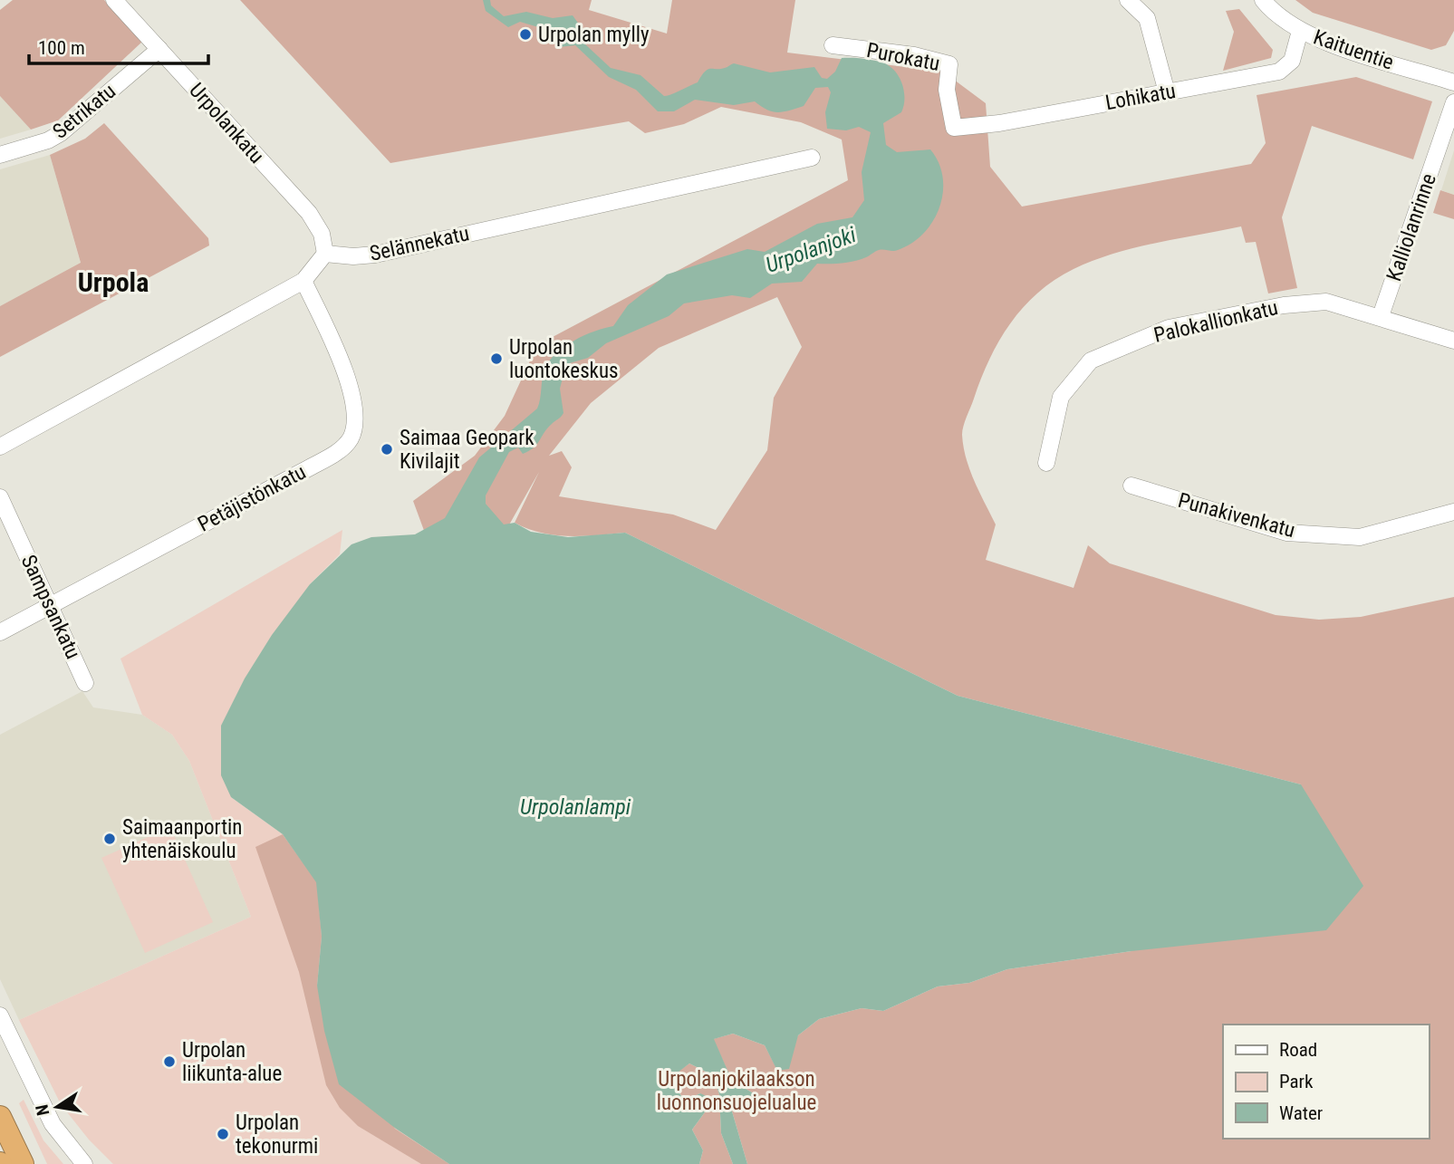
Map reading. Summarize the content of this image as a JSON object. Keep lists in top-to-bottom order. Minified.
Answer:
{"streets":{"street":["Kaituentie","Purokatu","Lohikatu","Setrikatu","Urpolankatu","Kalliolanrinne","Selännekatu","Palokallionkatu","Petäjistönkatu","Punakivenkatu","Sampsankatu"]},"crossings":[["Kaituentie","Lohikatu"],["Purokatu","Lohikatu"],["Setrikatu","Urpolankatu"],["Urpolankatu","Selännekatu"],["Kalliolanrinne","Palokallionkatu"],["Petäjistönkatu","Sampsankatu"]],"districts":["Urpola"],"water":["Urpolanjoki","Urpolanlampi"],"parks":["Urpolanjokilaakson luonnonsuojelualue"],"places":["Urpolan mylly","Urpolan luontokeskus","Saimaa Geopark Kivilajit","Saimaanportin yhtenäiskoulu","Urpolan liikunta-alue","Urpolan tekonurmi"],"legend":["Road","Park","Water"],"scale_bar":"100 m","north":"left"}
